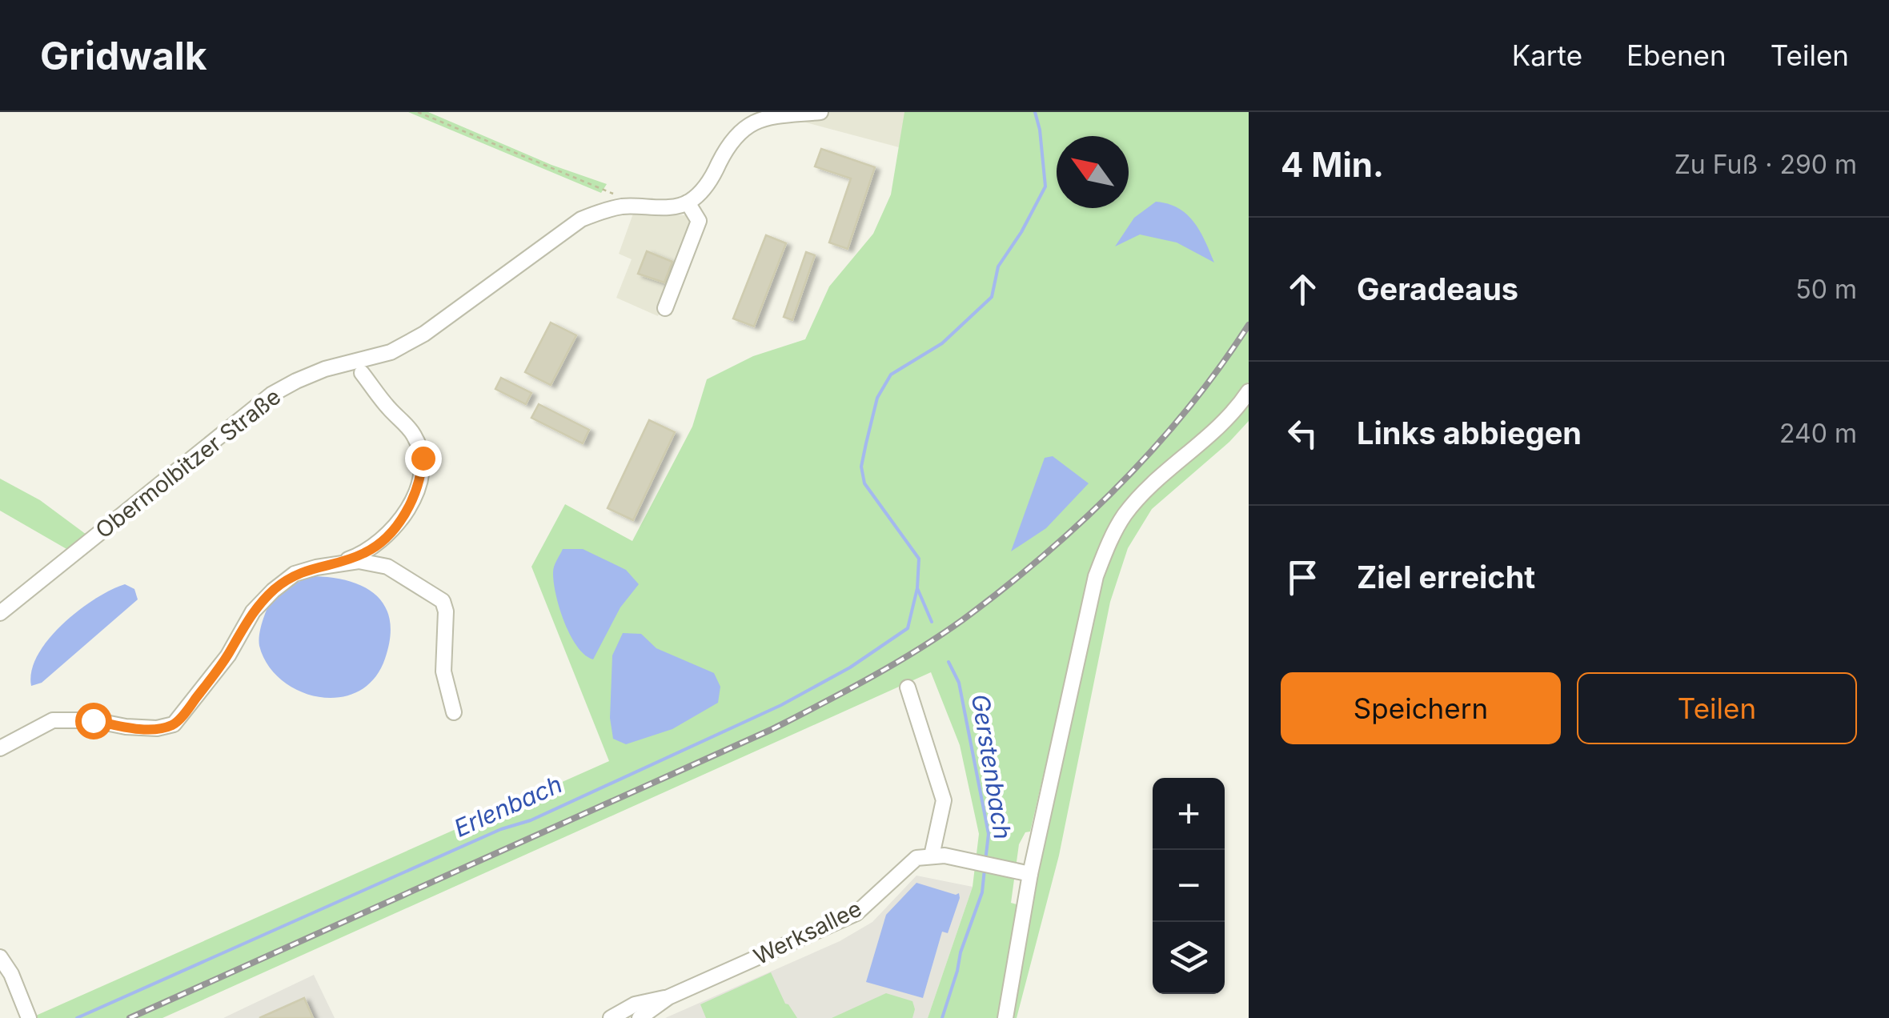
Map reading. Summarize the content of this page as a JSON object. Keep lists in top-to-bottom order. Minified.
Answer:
{"streets":{"street":["Obermolbitzer Straße","Werksallee"]},"water":["Gerstenbach","Erlenbach"],"north":"top left","page":{"header":"Gridwalk","nav":["Karte","Ebenen","Teilen"],"heading":["4 Min.","Zu Fuß · 290 m"],"list":[["Geradeaus","50 m"],["Links abbiegen","240 m"],"Ziel erreicht"],"buttons":["Speichern","Teilen"],"map_buttons":["+","−"]}}
